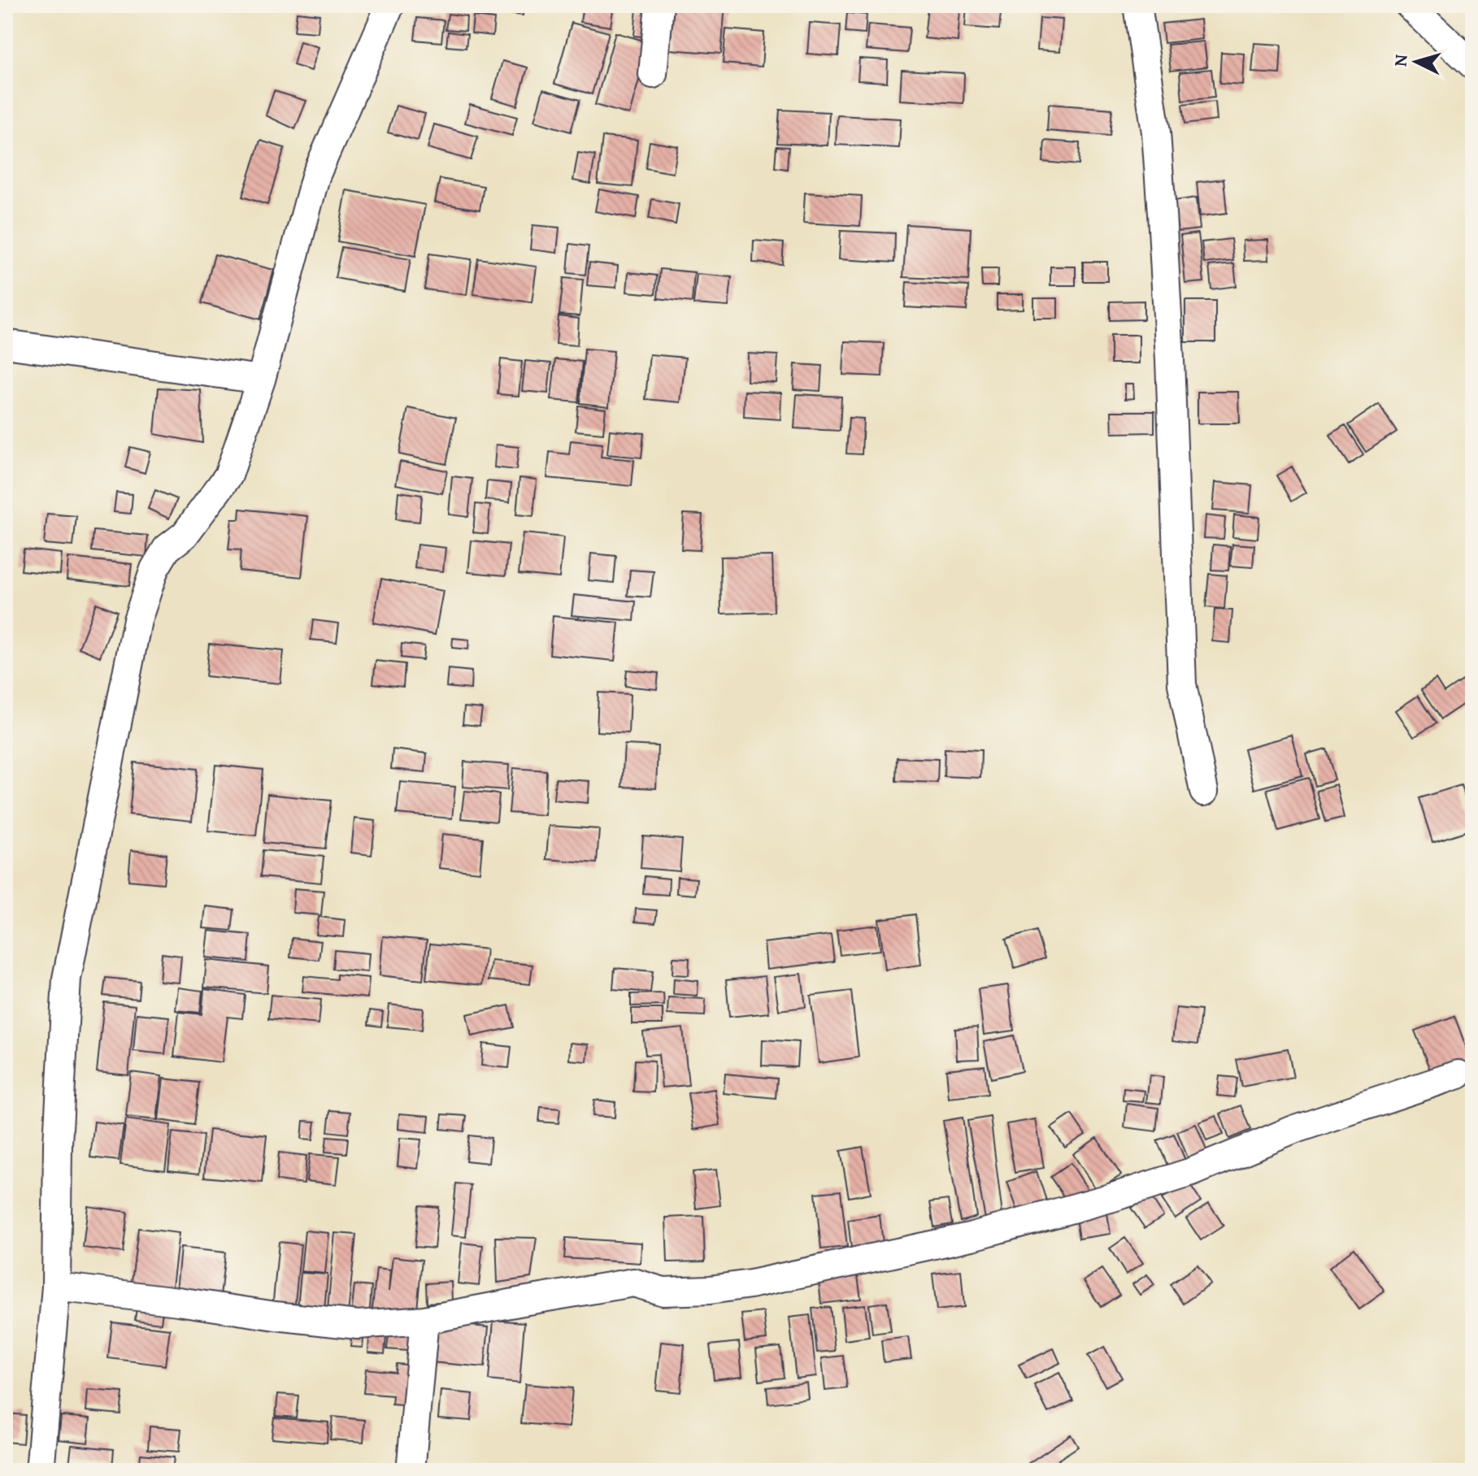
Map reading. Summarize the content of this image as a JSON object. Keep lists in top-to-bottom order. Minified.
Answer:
{"north":"left"}
